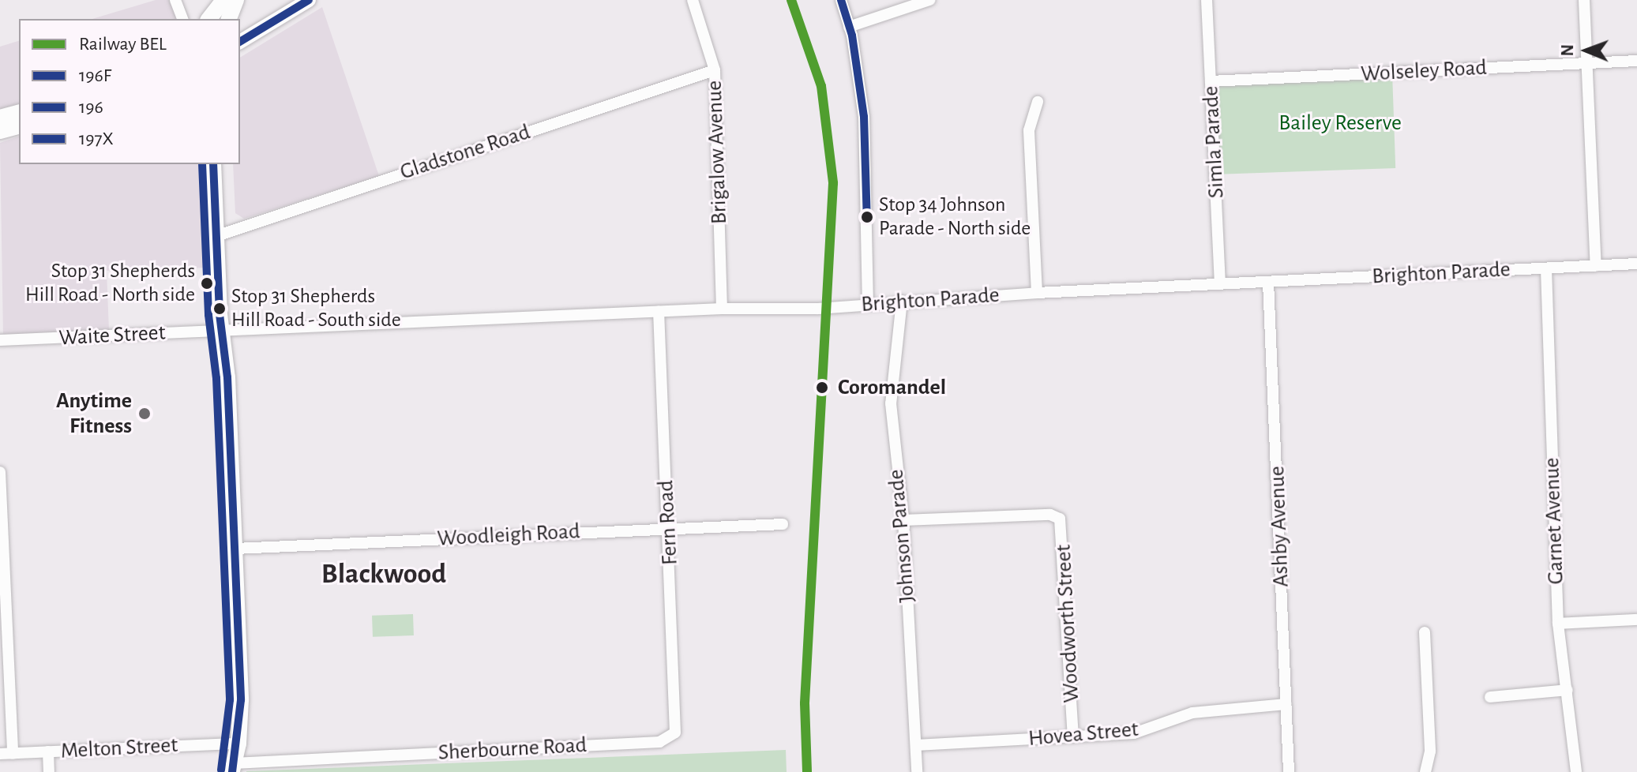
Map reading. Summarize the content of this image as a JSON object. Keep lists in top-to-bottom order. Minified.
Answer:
{"streets":{"street":["Wolseley Road","Simla Parade","Gladstone Road","Brigalow Avenue","Brighton Parade","Waite Street","Garnet Avenue","Fern Road","Ashby Avenue","Woodleigh Road","Johnson Parade","Woodworth Street","Hovea Street","Melton Street","Sherbourne Road"]},"crossings":[["Wolseley Road","Simla Parade"],["Simla Parade","Brighton Parade"],["Gladstone Road","Brigalow Avenue"],["Brigalow Avenue","Brighton Parade"],["Brighton Parade","Waite Street"],["Brighton Parade","Garnet Avenue"],["Brighton Parade","Fern Road"],["Brighton Parade","Ashby Avenue"],["Brighton Parade","Johnson Parade"],["Fern Road","Woodleigh Road"],["Fern Road","Sherbourne Road"],["Ashby Avenue","Hovea Street"],["Johnson Parade","Woodworth Street"],["Johnson Parade","Hovea Street"],["Woodworth Street","Hovea Street"]],"districts":["Blackwood"],"parks":["Bailey Reserve"],"places":["Stop 34 Johnson Parade - North side","Stop 31 Shepherds Hill Road - North side","Stop 31 Shepherds Hill Road - South side","Coromandel","Anytime Fitness"],"lines":["rail line BEL","transit line 197X","transit line 196F","transit line 196"],"legend":["Railway BEL","196F","196","197X"],"north":"left"}
